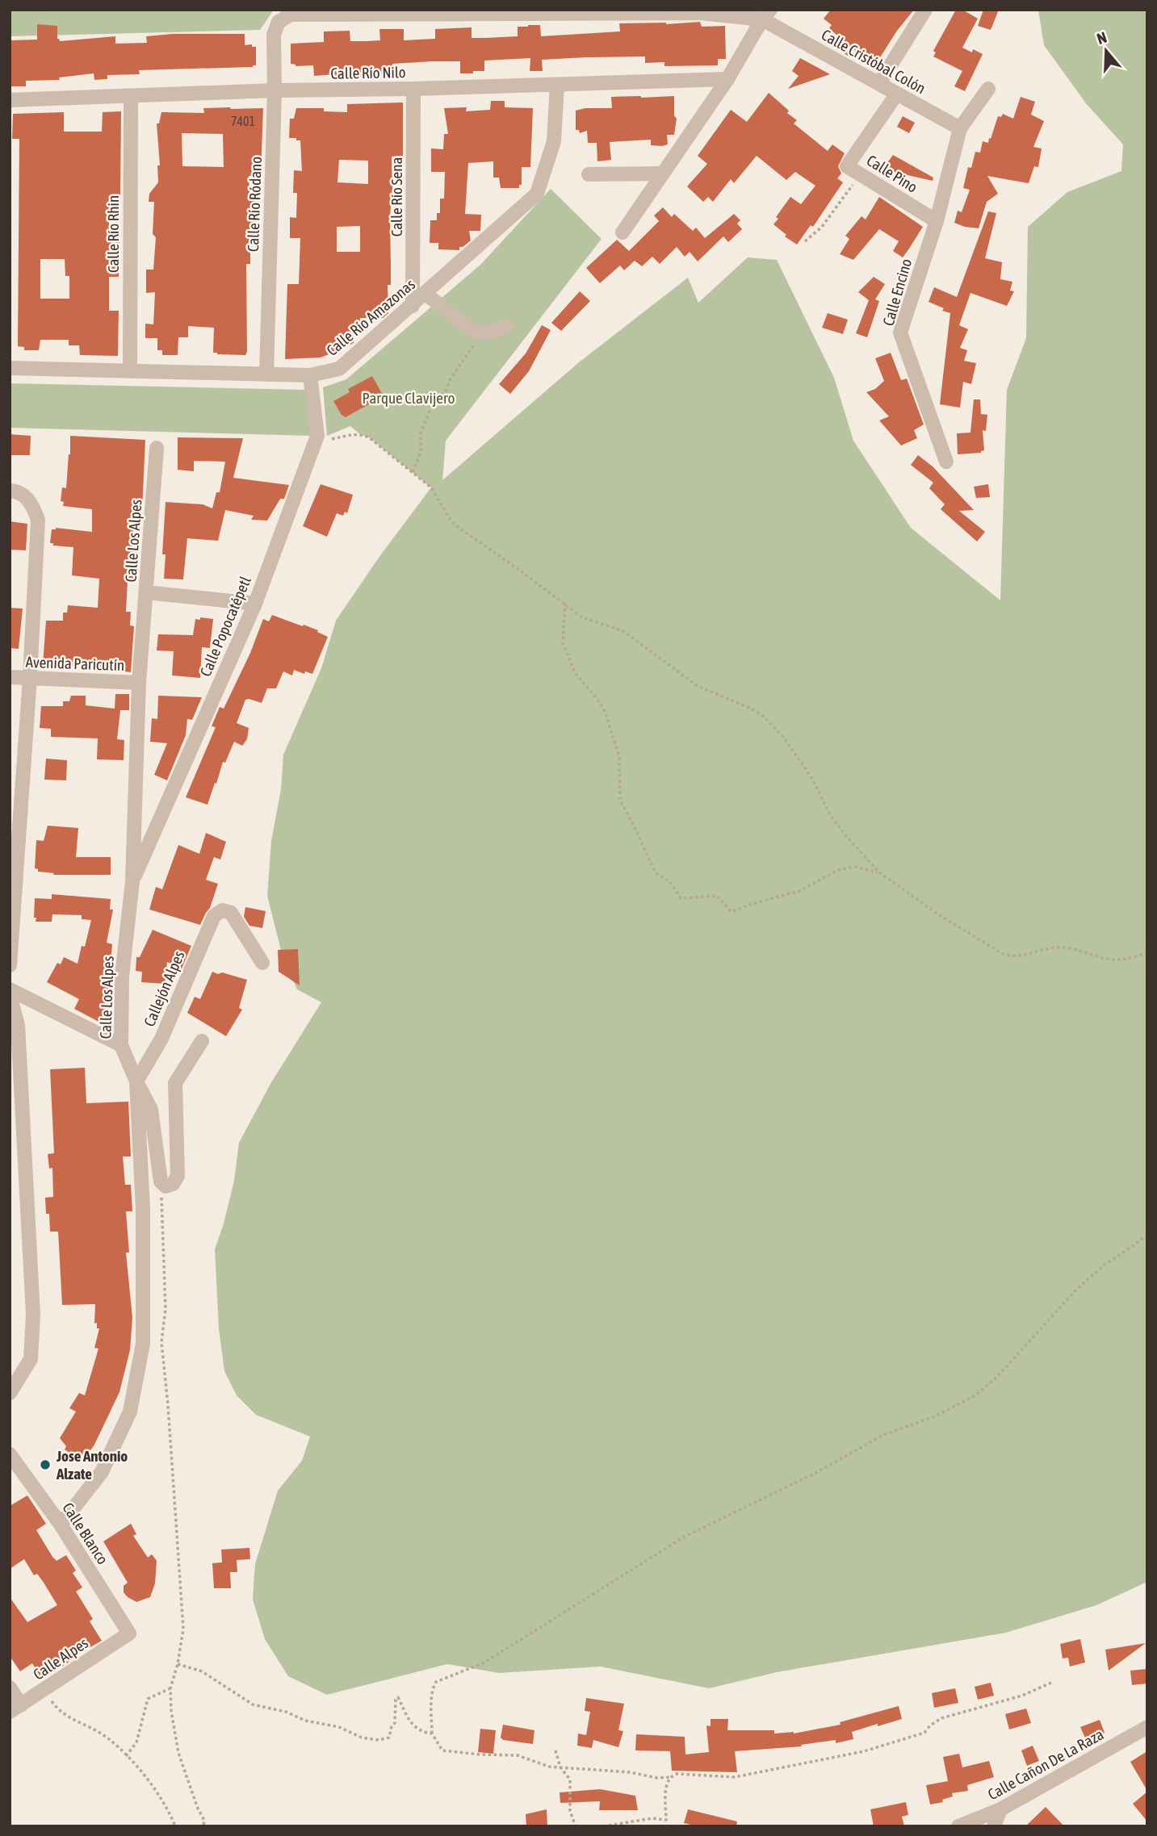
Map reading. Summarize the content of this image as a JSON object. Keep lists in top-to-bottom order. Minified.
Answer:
{"streets":{"street":["Calle Cristóbal Colón","Calle Río Nilo","Calle Pino","Calle Río Sena","Calle Río Ródano","Calle Río Rhin","Calle Encino","Calle Río Amazonas","Calle Los Alpes","Calle Popocatépetl","Avenida Paricutín","Callejón Alpes","Calle Blanco","Calle Alpes","Calle Cañon De La Raza"]},"crossings":[["Calle Cristóbal Colón","Calle Pino"],["Calle Cristóbal Colón","Calle Río Ródano"],["Calle Cristóbal Colón","Calle Encino"],["Calle Río Nilo","Calle Río Sena"],["Calle Río Nilo","Calle Río Ródano"],["Calle Río Nilo","Calle Río Rhin"],["Calle Río Nilo","Calle Río Amazonas"],["Calle Pino","Calle Encino"],["Calle Río Sena","Calle Río Amazonas"],["Calle Río Ródano","Calle Río Amazonas"],["Calle Río Rhin","Calle Río Amazonas"],["Calle Río Amazonas","Calle Popocatépetl"],["Calle Los Alpes","Calle Popocatépetl"],["Calle Los Alpes","Avenida Paricutín"],["Calle Los Alpes","Callejón Alpes"],["Calle Los Alpes","Calle Blanco"],["Calle Blanco","Calle Alpes"]],"parks":["Parque Clavijero"],"places":["Jose Antonio Alzate"],"house_numbers":["7401"],"north":"top"}
